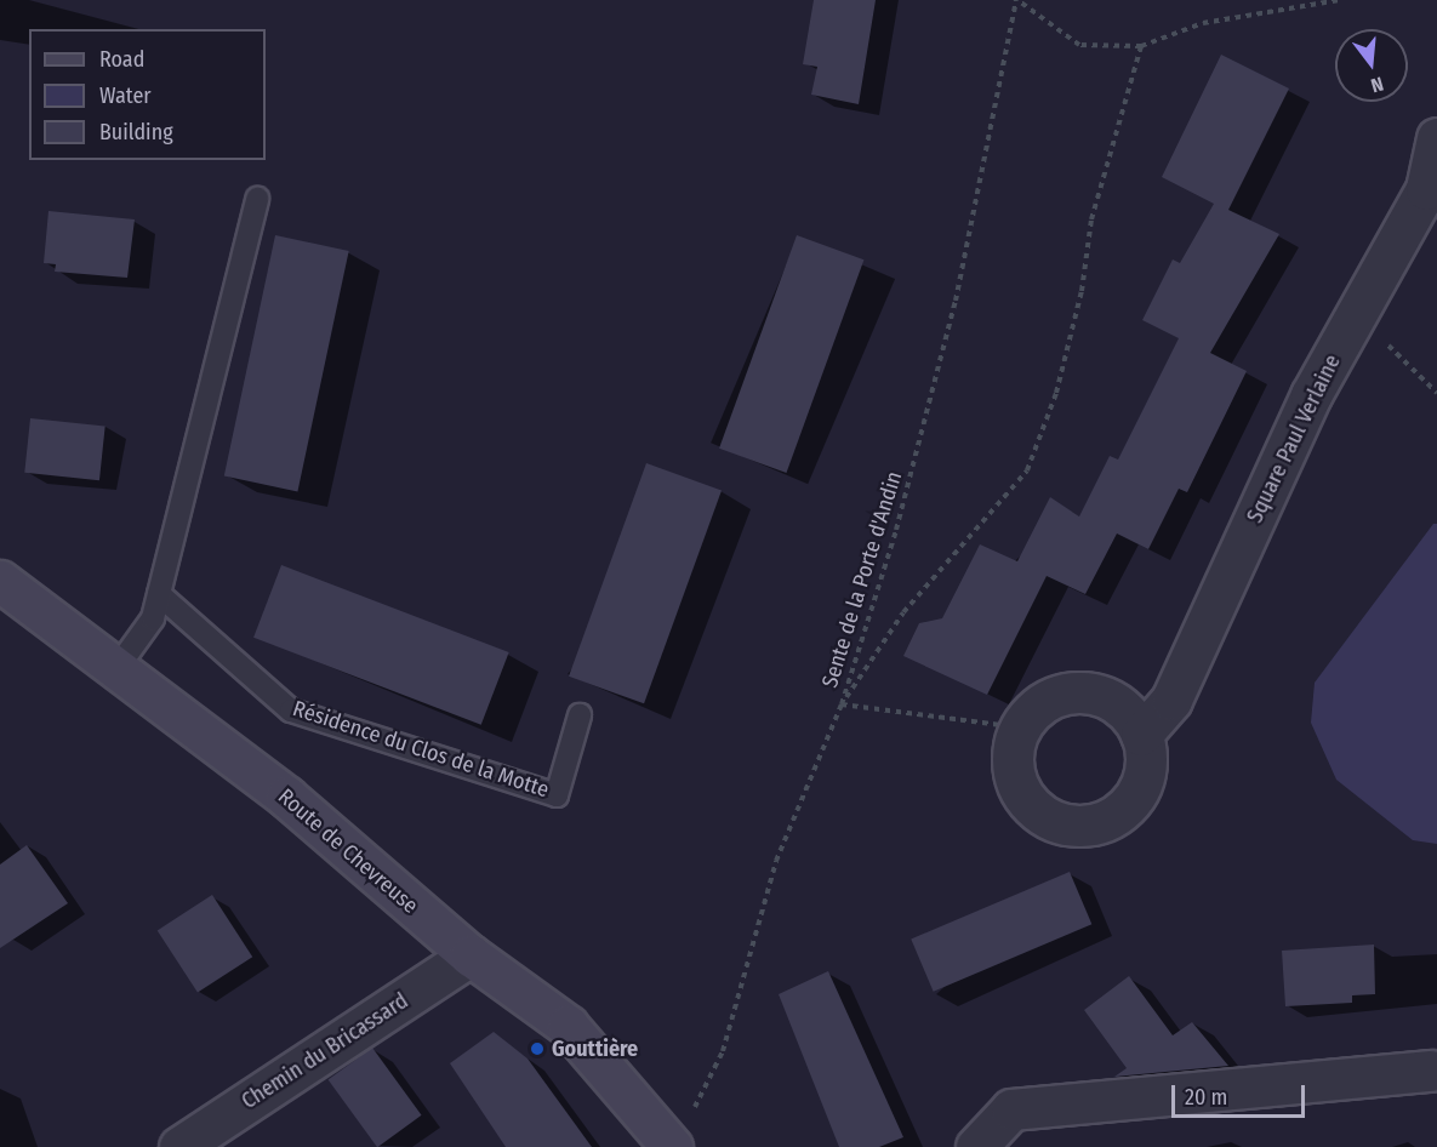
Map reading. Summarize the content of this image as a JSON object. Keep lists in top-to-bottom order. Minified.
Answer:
{"streets":{"street":["Square Paul Verlaine","Route de Chevreuse","Chemin du Bricassard"],"lane":["Résidence du Clos de la Motte"],"path":["Sente de la Porte d'Andin"]},"crossings":[["Route de Chevreuse","Chemin du Bricassard"]],"places":["Gouttière"],"legend":["Road","Water","Building"],"scale_bar":"20 m","north":"bottom"}
